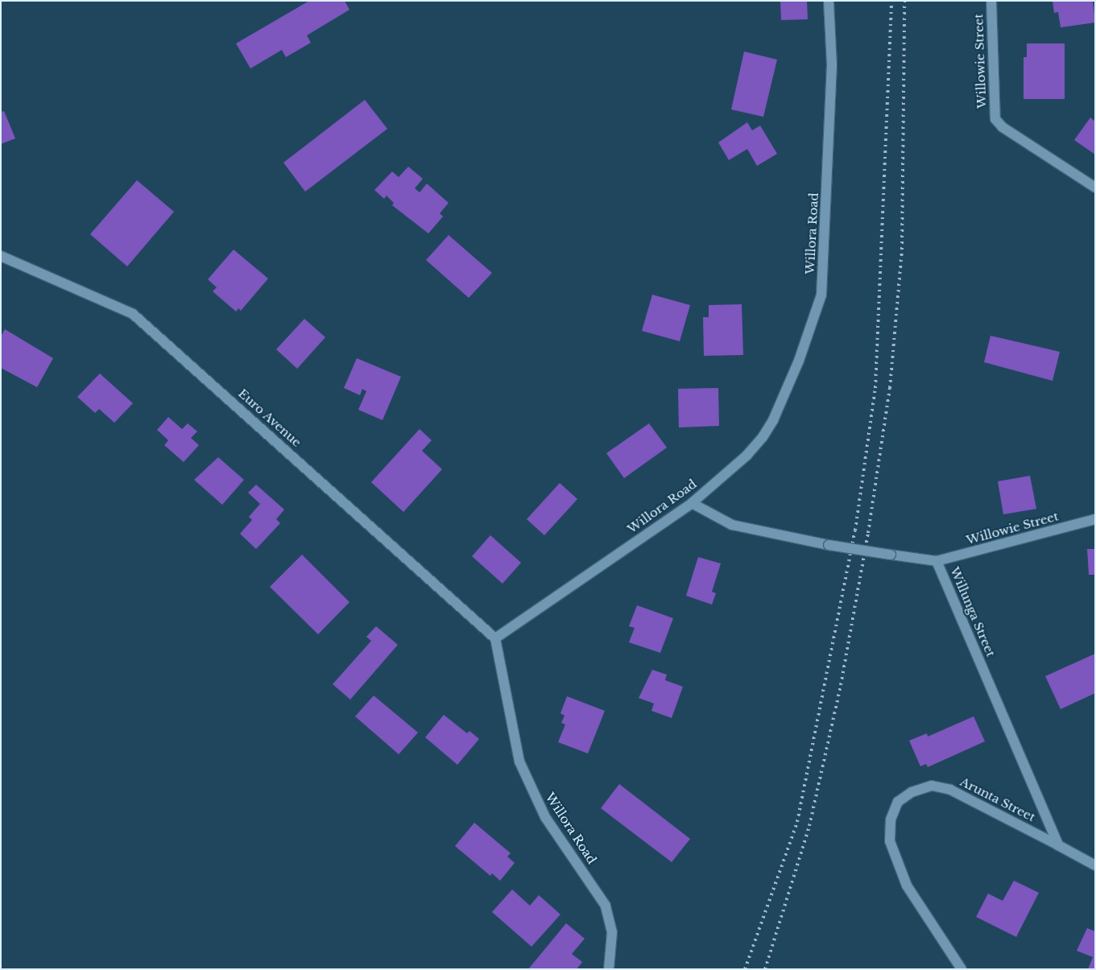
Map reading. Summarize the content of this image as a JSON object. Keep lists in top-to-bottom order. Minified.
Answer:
{"streets":{"street":["Willowie Street","Willora Road","Euro Avenue","Willunga Street","Arunta Street"]},"crossings":[["Willowie Street","Willunga Street"],["Willora Road","Euro Avenue"],["Willora Road","Willunga Street"],["Willunga Street","Arunta Street"]]}
